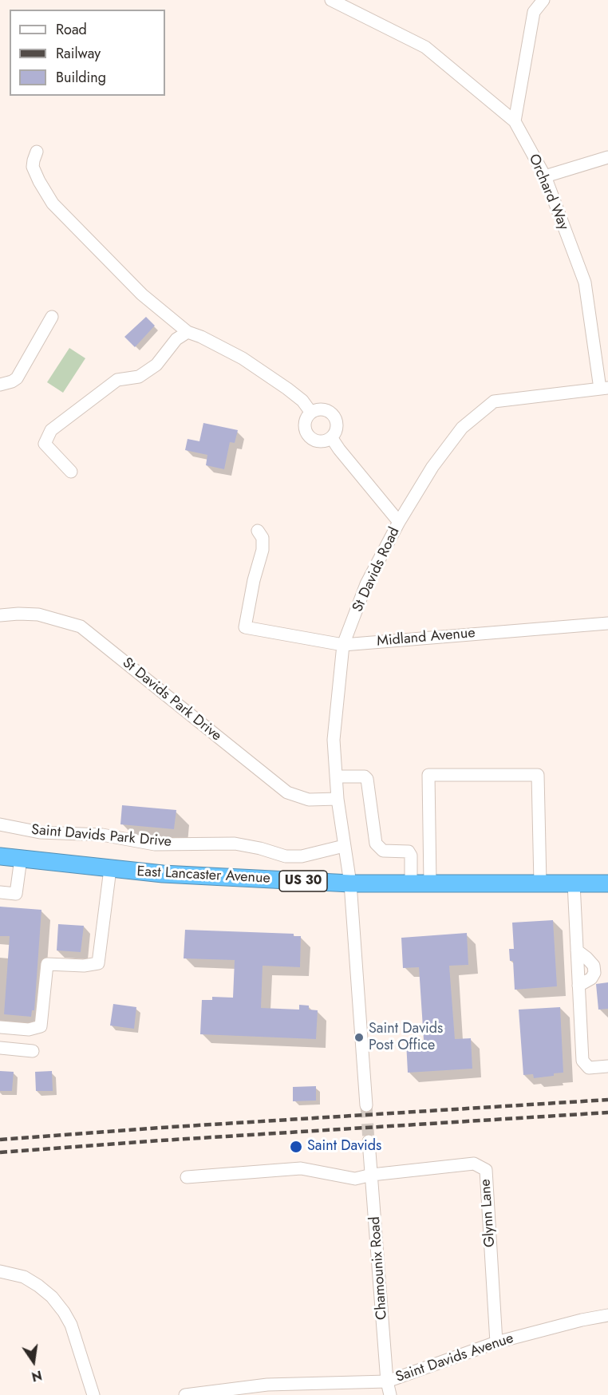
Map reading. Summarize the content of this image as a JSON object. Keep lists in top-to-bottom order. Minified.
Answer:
{"streets":{"highway":["East Lancaster Avenue","US 30"],"street":["Orchard Way","St Davids Road","Midland Avenue","St Davids Park Drive","Saint Davids Park Drive","Glynn Lane","Chamounix Road","Saint Davids Avenue"]},"crossings":[["Orchard Way","St Davids Road"],["St Davids Road","Midland Avenue"],["St Davids Road","St Davids Park Drive"],["St Davids Road","Saint Davids Park Drive"],["St Davids Road","East Lancaster Avenue"],["Glynn Lane","Chamounix Road"],["Glynn Lane","Saint Davids Avenue"],["Chamounix Road","Saint Davids Avenue"]],"places":["Saint Davids Post Office","Saint Davids"],"legend":["Road","Railway","Building"],"north":"bottom"}
